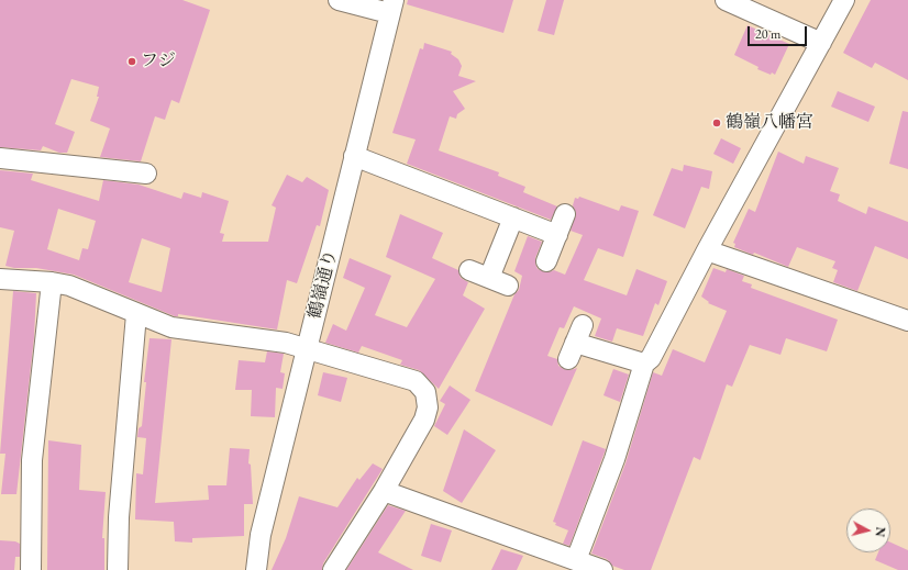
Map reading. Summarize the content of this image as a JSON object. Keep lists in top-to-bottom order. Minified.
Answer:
{"streets":{"street":["鶴嶺通り"]},"places":["フジ","鶴嶺八幡宮"],"scale_bar":"20 m","north":"right"}
